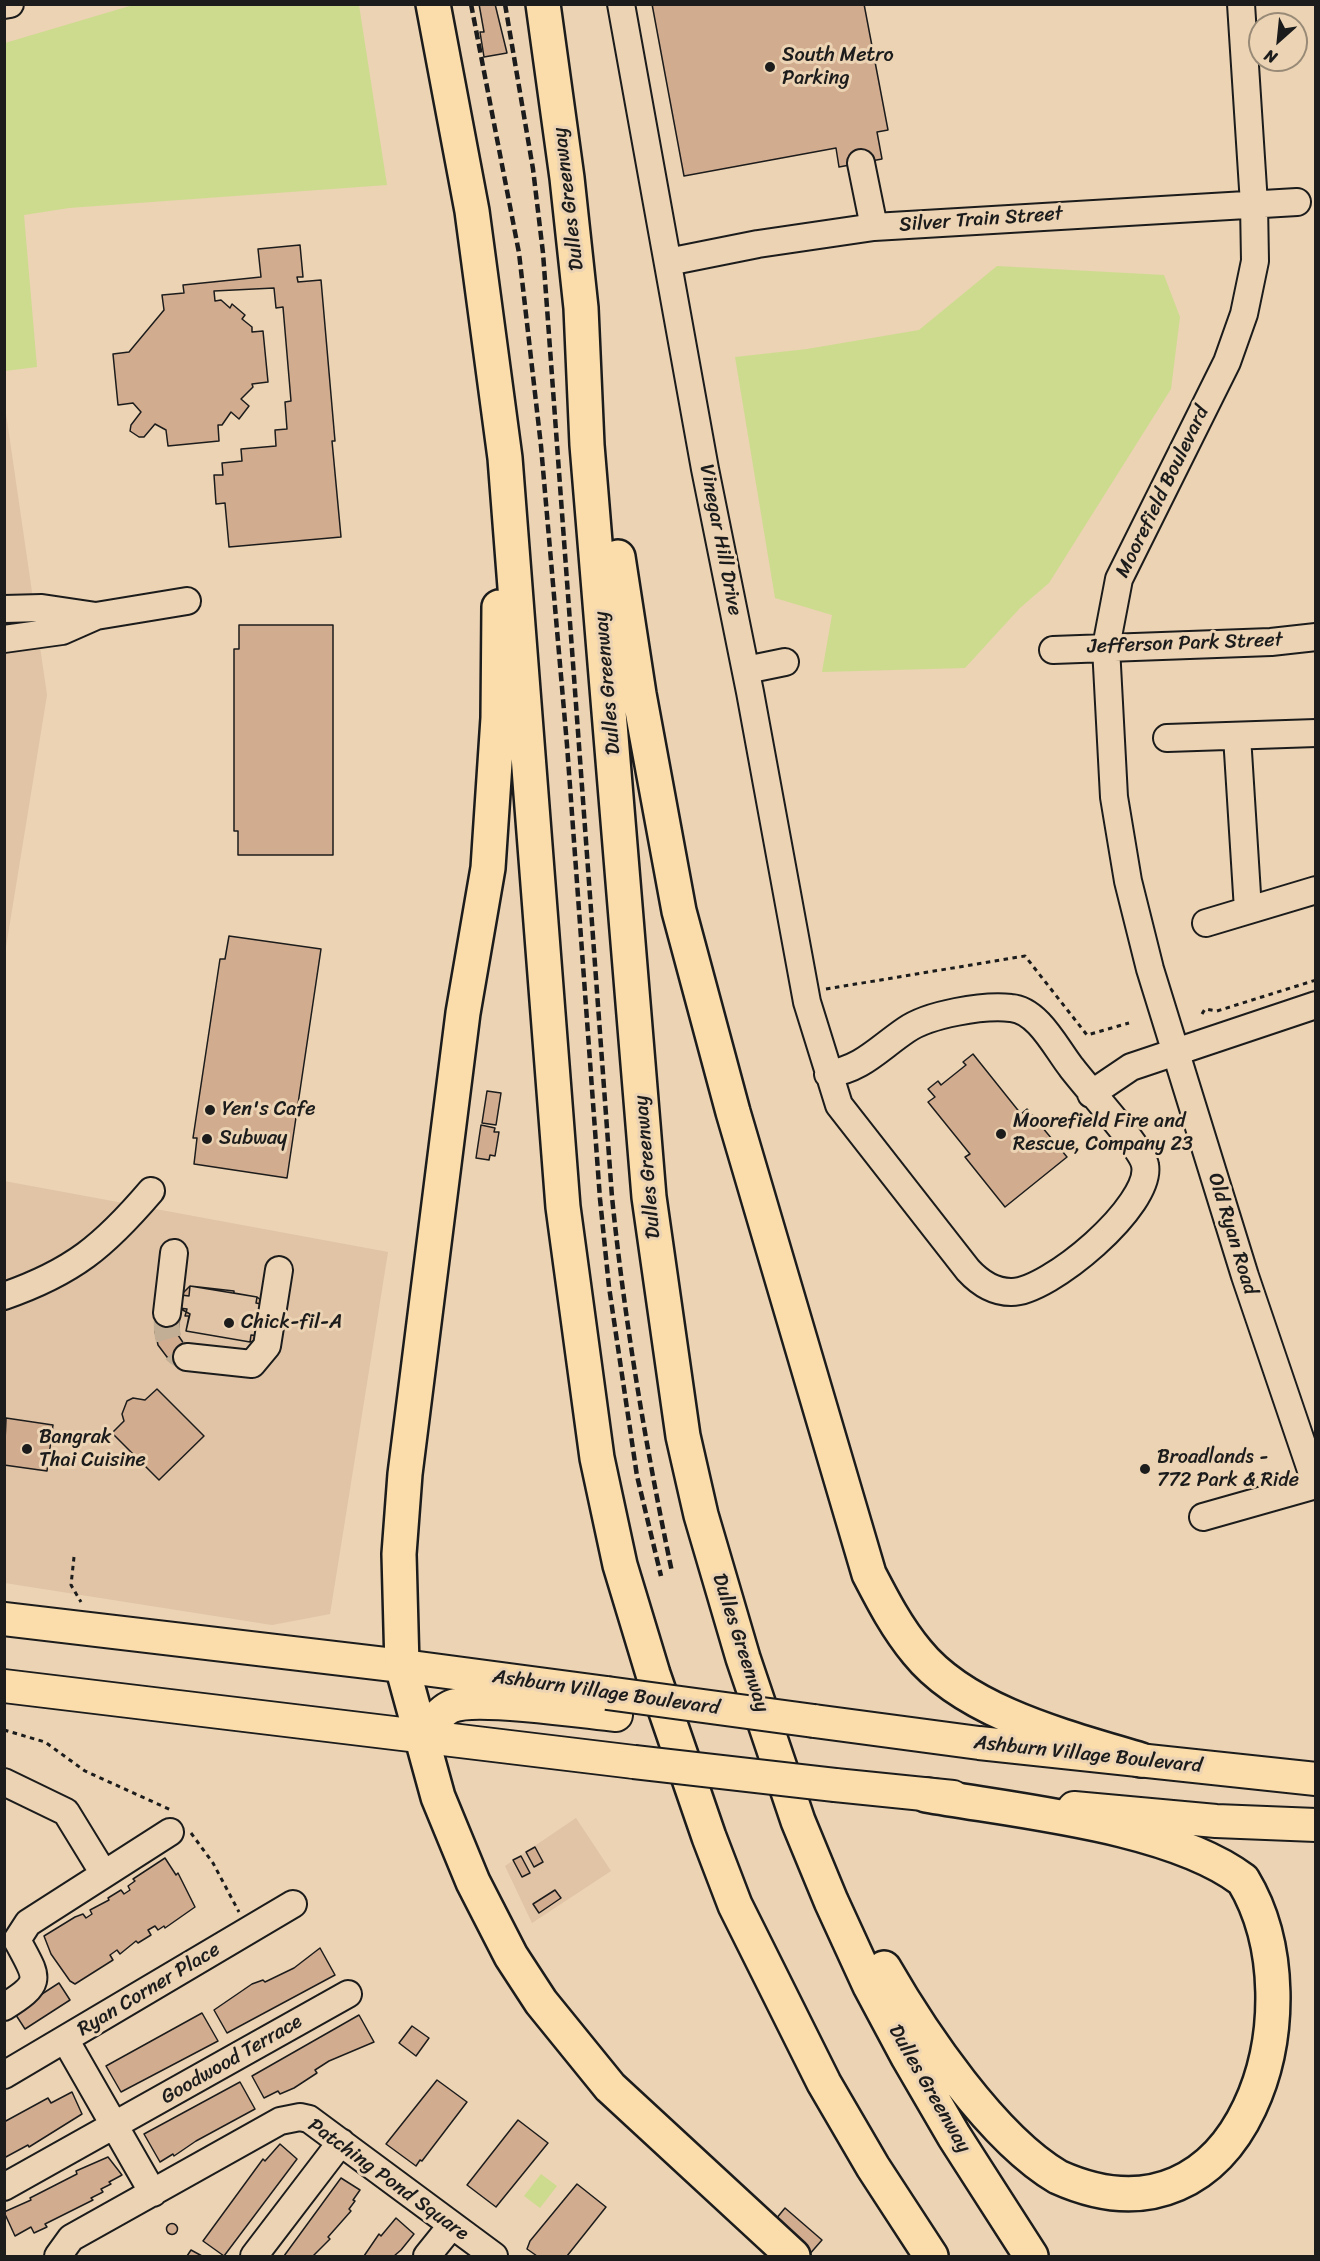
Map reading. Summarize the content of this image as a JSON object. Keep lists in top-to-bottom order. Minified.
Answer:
{"streets":{"highway":["Dulles Greenway"],"main road":["Ashburn Village Boulevard"],"street":["Silver Train Street","Moorefield Boulevard","Vinegar Hill Drive","Jefferson Park Street","Old Ryan Road","Ryan Corner Place","Goodwood Terrace","Patching Pond Square"]},"crossings":[["Silver Train Street","Moorefield Boulevard"],["Silver Train Street","Vinegar Hill Drive"],["Moorefield Boulevard","Jefferson Park Street"],["Moorefield Boulevard","Old Ryan Road"]],"places":["South Metro Parking","Yen's Cafe","Moorefield Fire and Rescue, Company 23","Subway","Chick-fil-A","Bangrak Thai Cuisine","Broadlands - 772 Park & Ride"],"north":"bottom left"}
